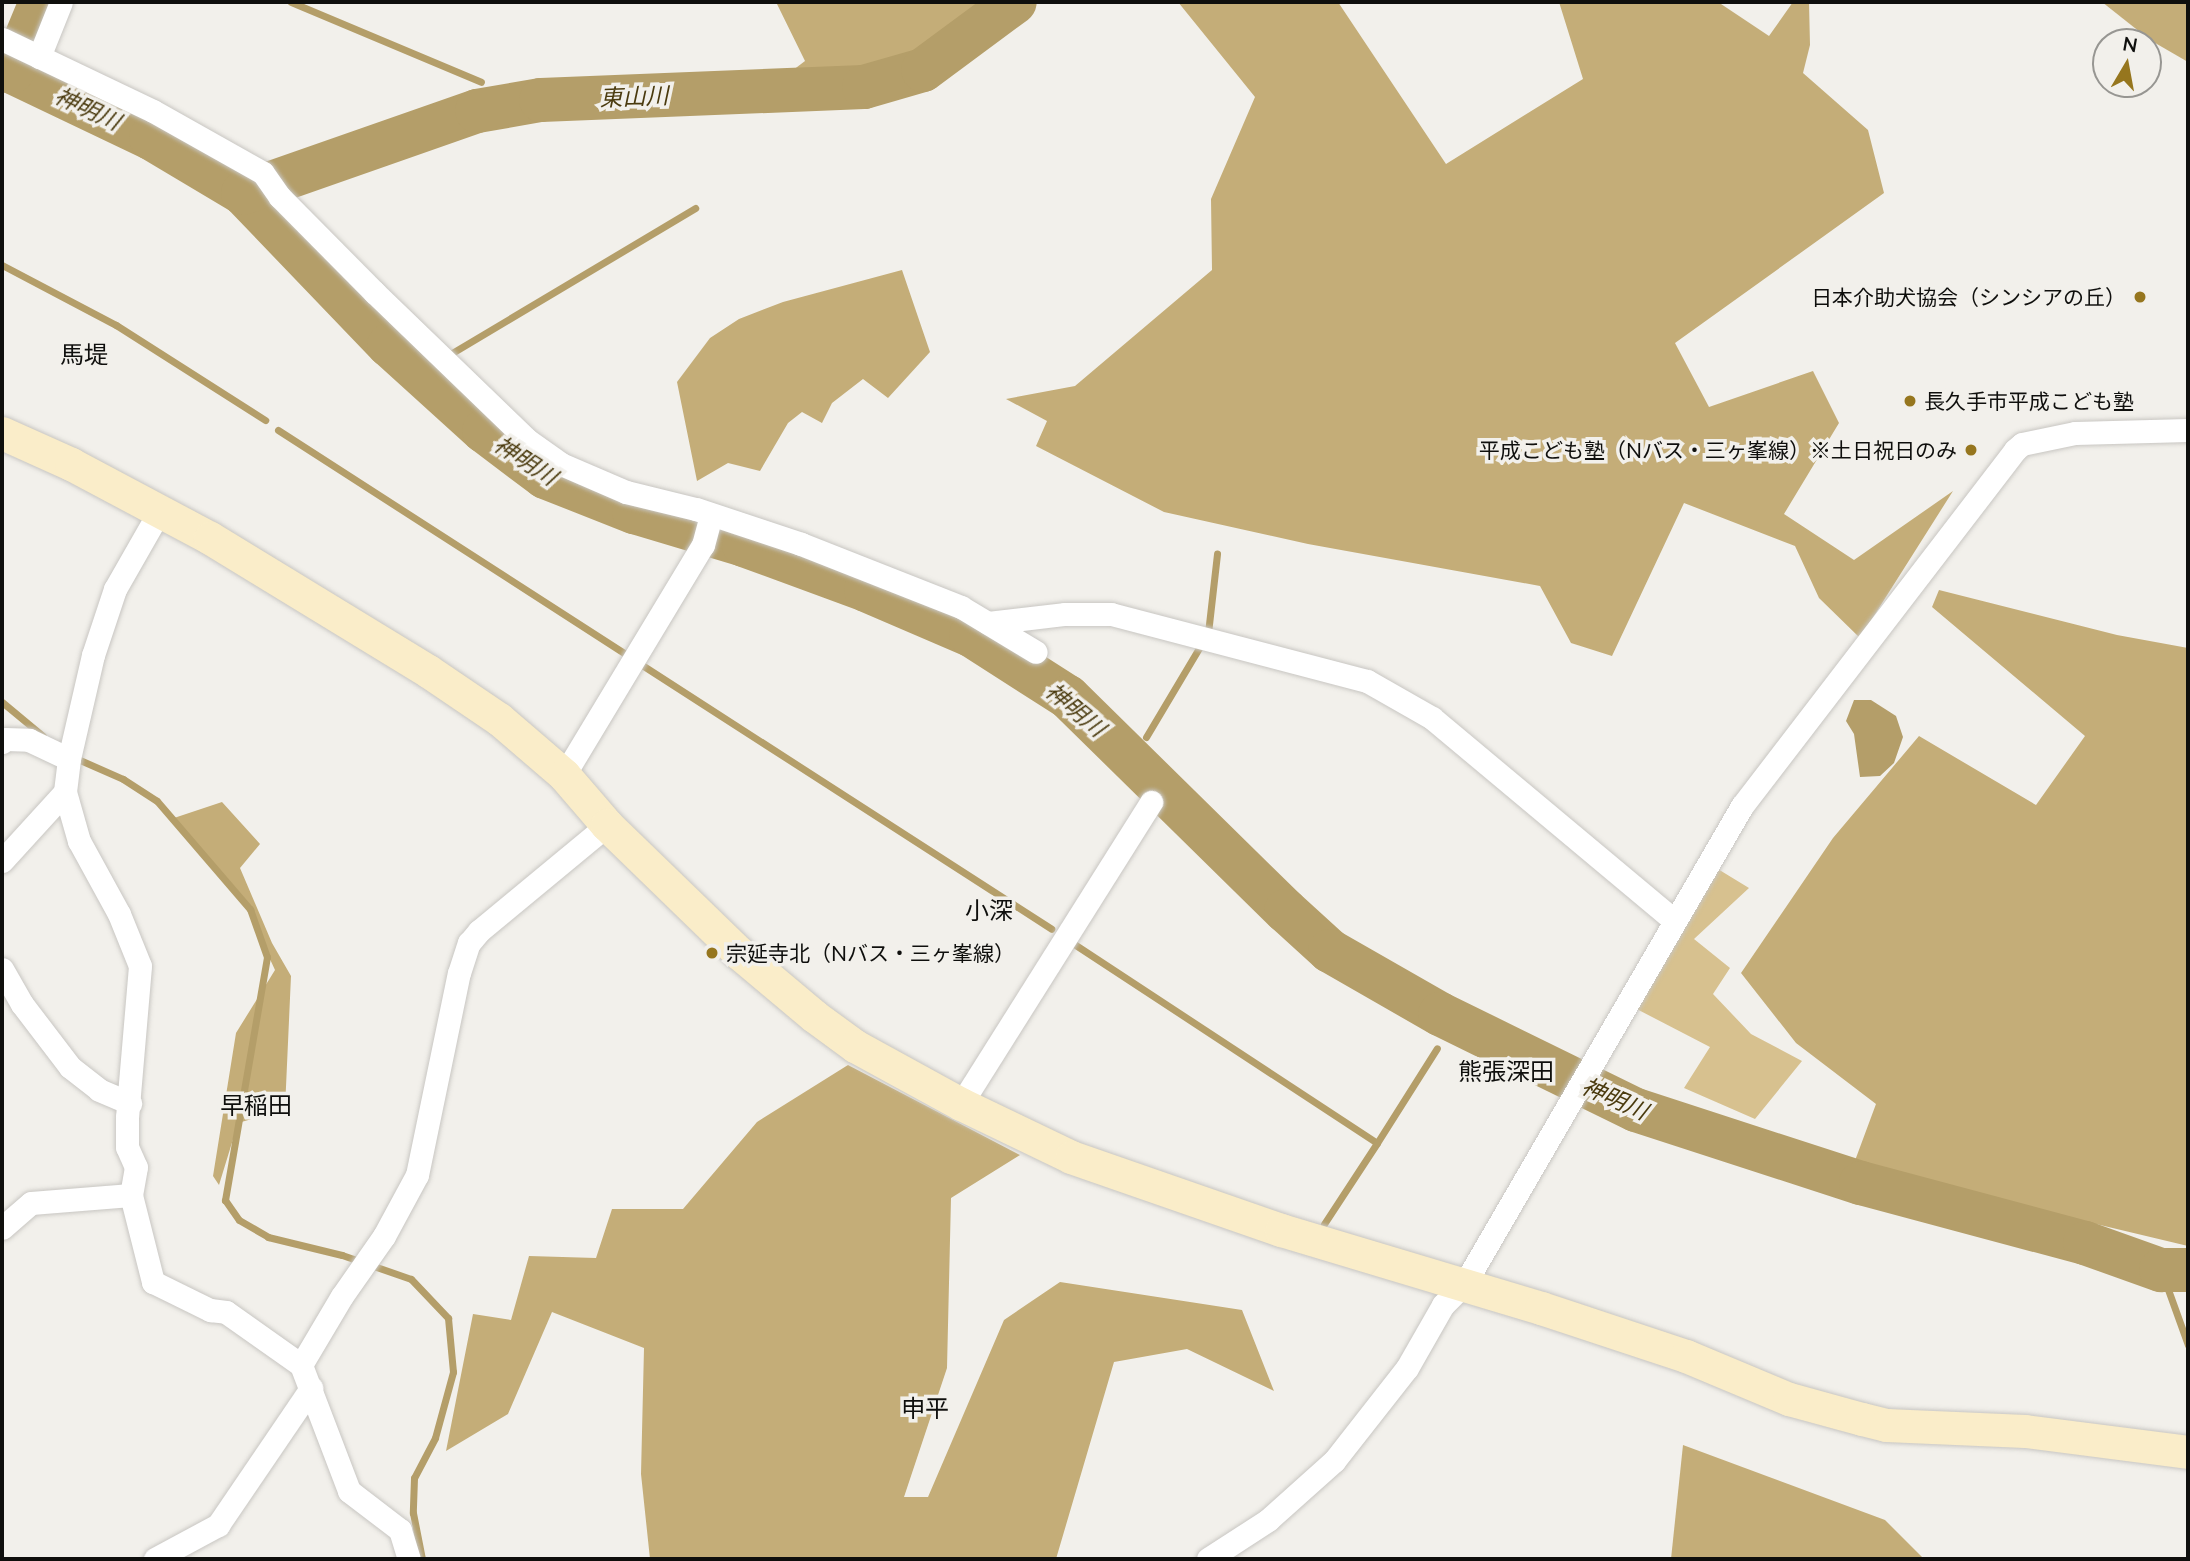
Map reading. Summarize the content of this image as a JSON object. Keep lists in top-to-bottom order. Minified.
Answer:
{"districts":["馬堤","小深","熊張深田","早稲田","申平"],"water":["東山川","神明川"],"places":["日本介助犬協会（シンシアの丘）","長久手市平成こども塾","平成こども塾（Nバス・三ヶ峯線）※土日祝日のみ","宗延寺北（Nバス・三ヶ峯線）"],"north":"top"}
